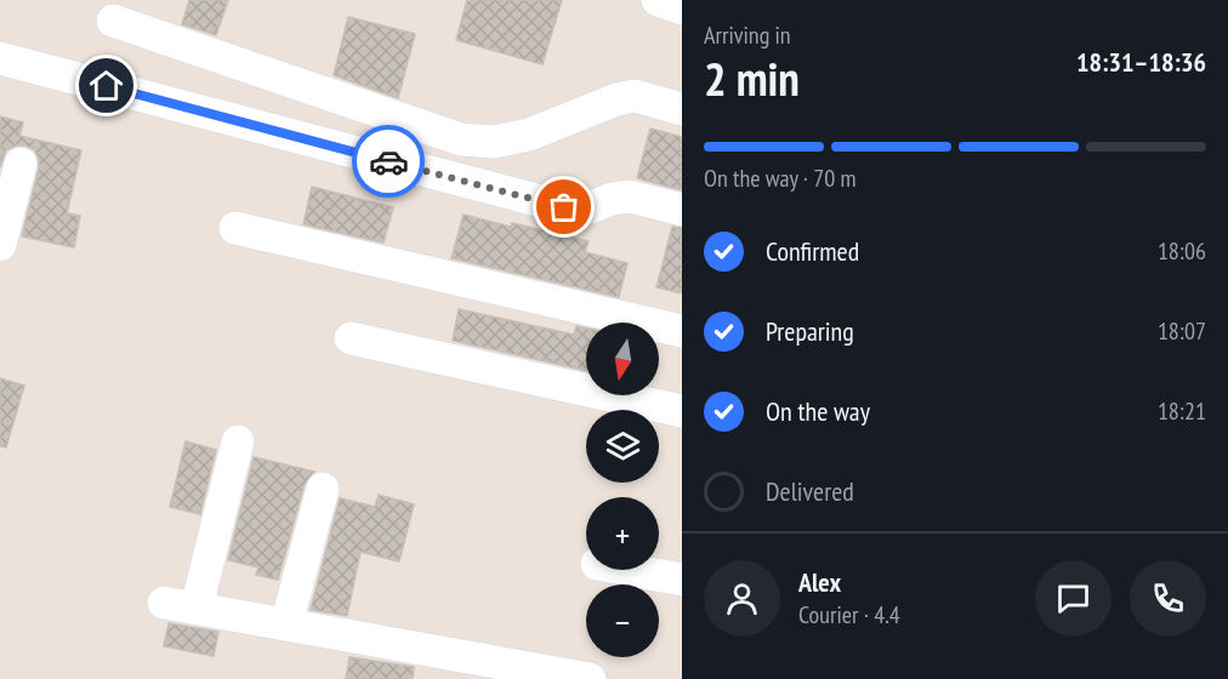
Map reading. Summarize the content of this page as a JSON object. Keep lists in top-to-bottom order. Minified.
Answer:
{"north":"bottom","page":{"heading":["2 min","Arriving in","18:31–18:36"],"panel":["Alex","Courier · 4.4"],"bar":"On the way · 70 m","list":[["Confirmed","18:06"],["Preparing","18:07"],["On the way","18:21"],"Delivered"],"map_buttons":["+","−"]}}
